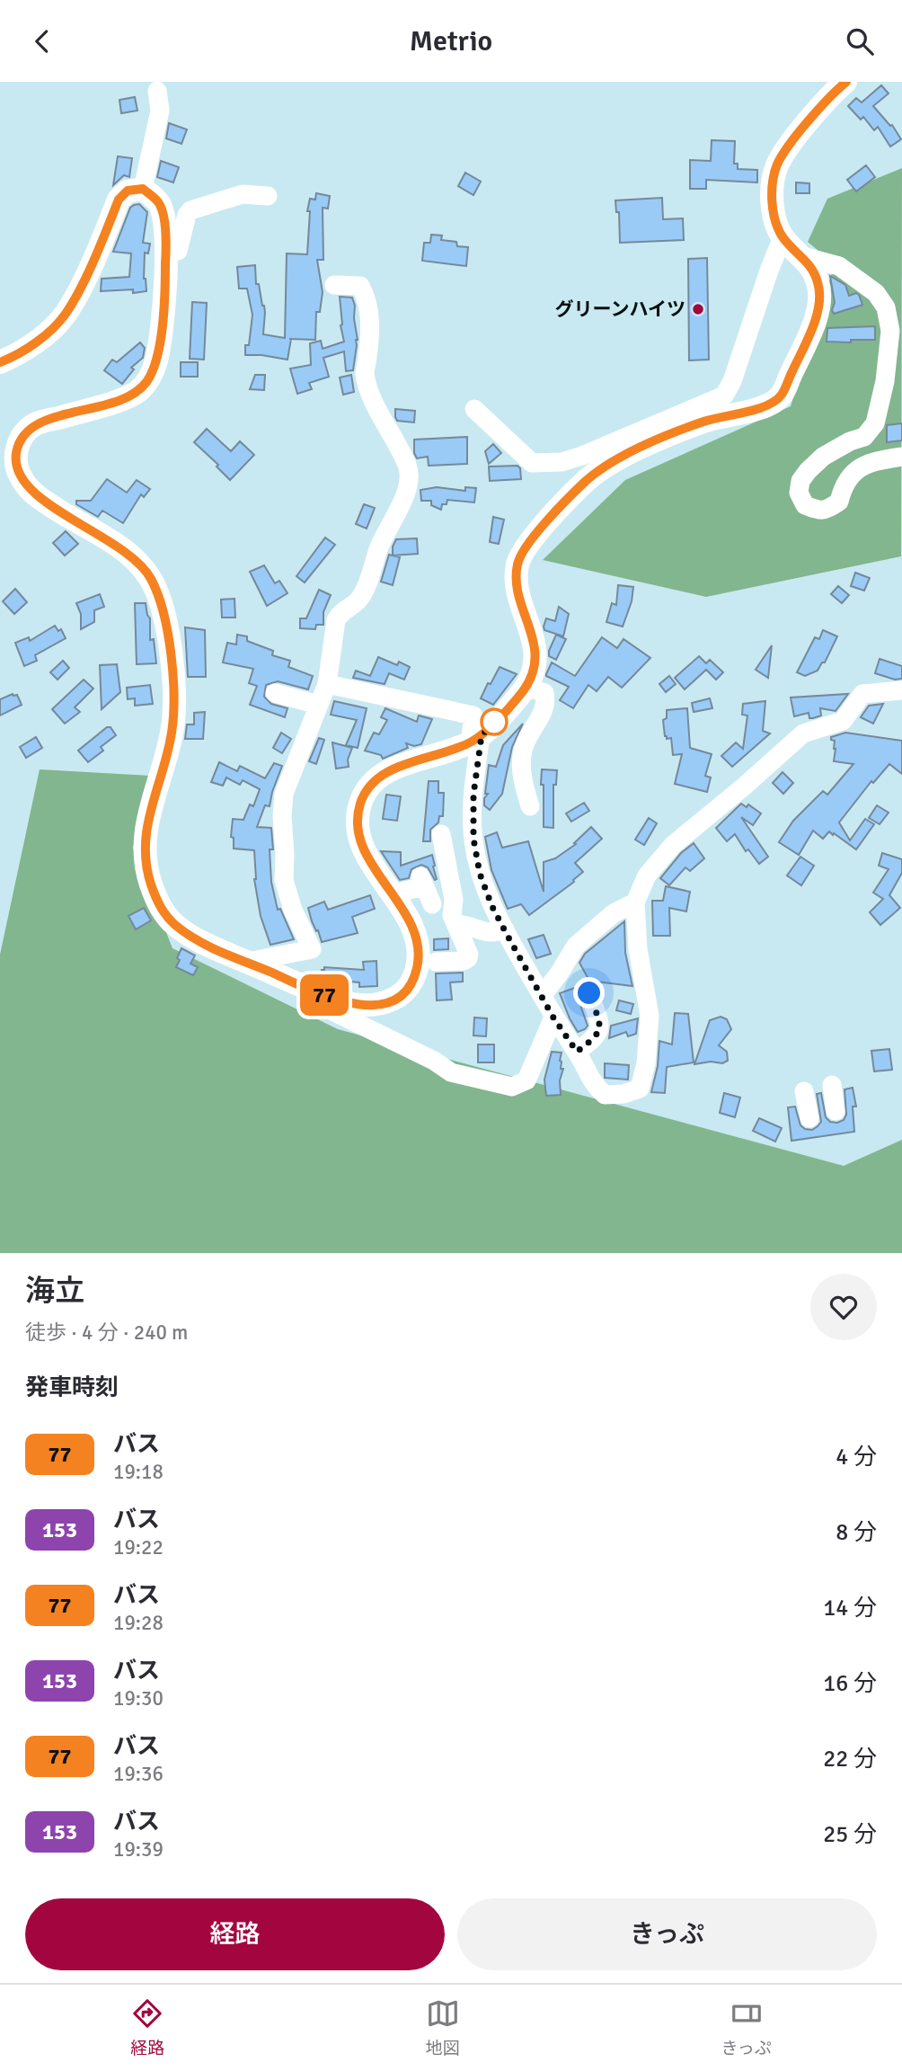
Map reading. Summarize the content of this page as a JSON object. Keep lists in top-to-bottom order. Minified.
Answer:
{"places":["グリーンハイツ"],"lines":["bus line 77"],"page":{"header":"Metrio","on_map":"77","heading":[["海立","徒歩 · 4 分 · 240 m"],"発車時刻"],"list":[{"mark":"77","name":"バス","note":"19:18","value":"4 分"},{"mark":"153","name":"バス","note":"19:22","value":"8 分"},{"mark":"77","name":"バス","note":"19:28","value":"14 分"},{"mark":"153","name":"バス","note":"19:30","value":"16 分"},{"mark":"77","name":"バス","note":"19:36","value":"22 分"},{"mark":"153","name":"バス","note":"19:39","value":"25 分"}],"buttons":["経路","きっぷ"],"tabs":["経路","地図","きっぷ"]}}
